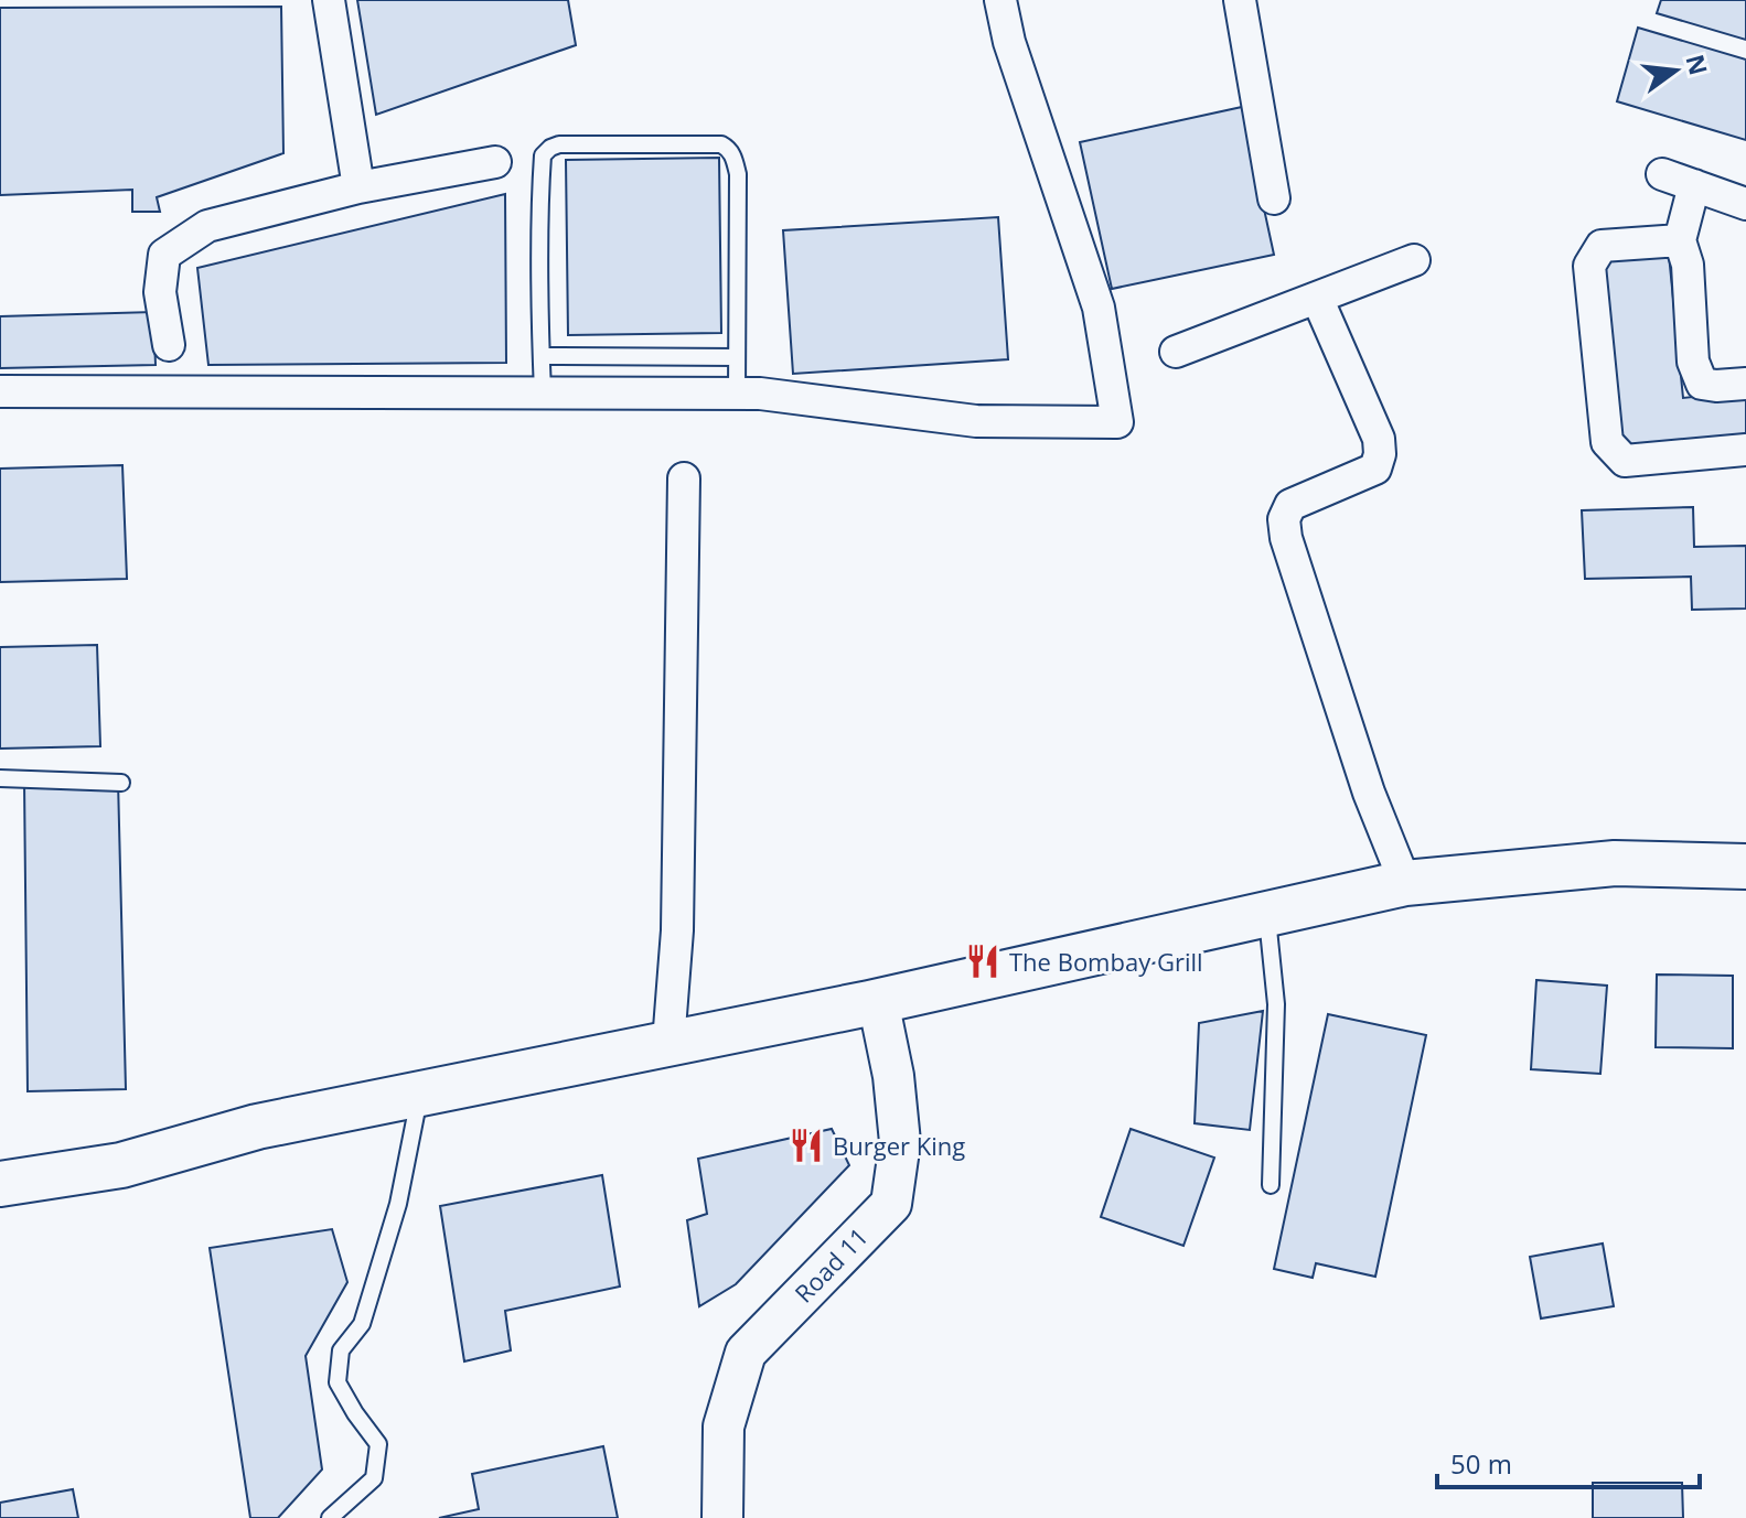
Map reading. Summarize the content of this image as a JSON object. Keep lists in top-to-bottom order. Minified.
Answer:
{"streets":{"street":["Road 11"]},"places":{"restaurant":["The Bombay Grill","Burger King"]},"scale_bar":"50 m","north":"right"}
